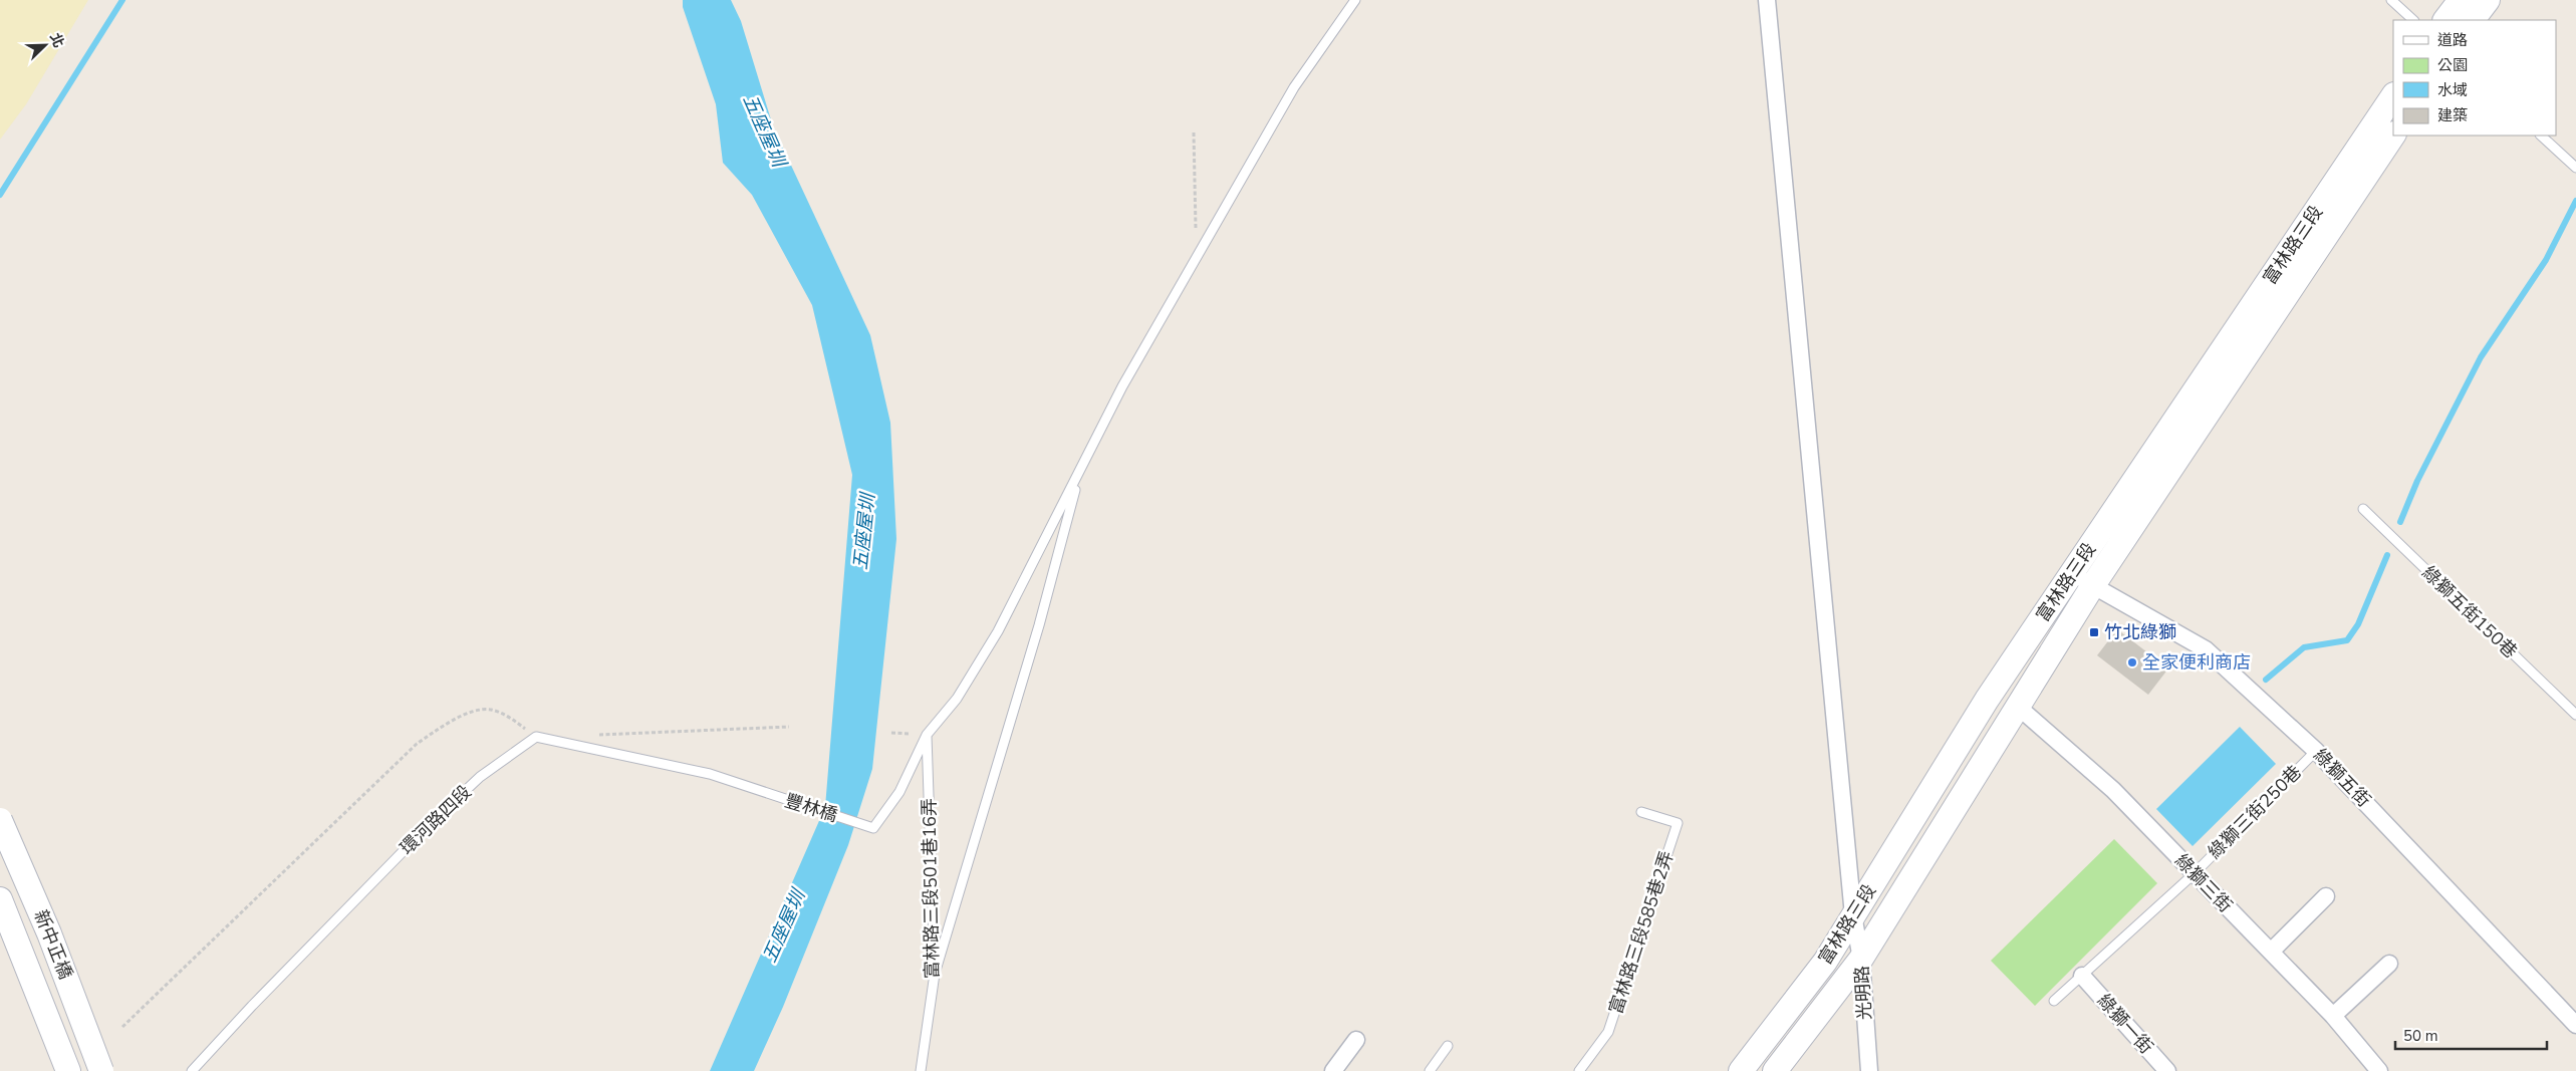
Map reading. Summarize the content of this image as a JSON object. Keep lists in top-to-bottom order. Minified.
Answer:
{"streets":{"main road":["富林路三段","新中正橋"],"street":["綠獅五街","綠獅三街","光明路","綠獅一街"],"lane":["綠獅五街150巷","豐林橋","綠獅三街250巷","環河路四段","富林路三段501巷16弄","富林路三段585巷2弄"]},"crossings":[["富林路三段","綠獅五街"],["富林路三段","綠獅三街"],["富林路三段","光明路"],["綠獅五街","綠獅三街250巷"],["豐林橋","環河路四段"],["豐林橋","富林路三段501巷16弄"],["綠獅三街250巷","綠獅三街"],["綠獅三街250巷","綠獅一街"]],"water":["五座屋圳"],"places":{"transit":["竹北綠獅"],"other":["全家便利商店"]},"legend":["道路","公園","水域","建築"],"scale_bar":"50 m","north":"top right"}
